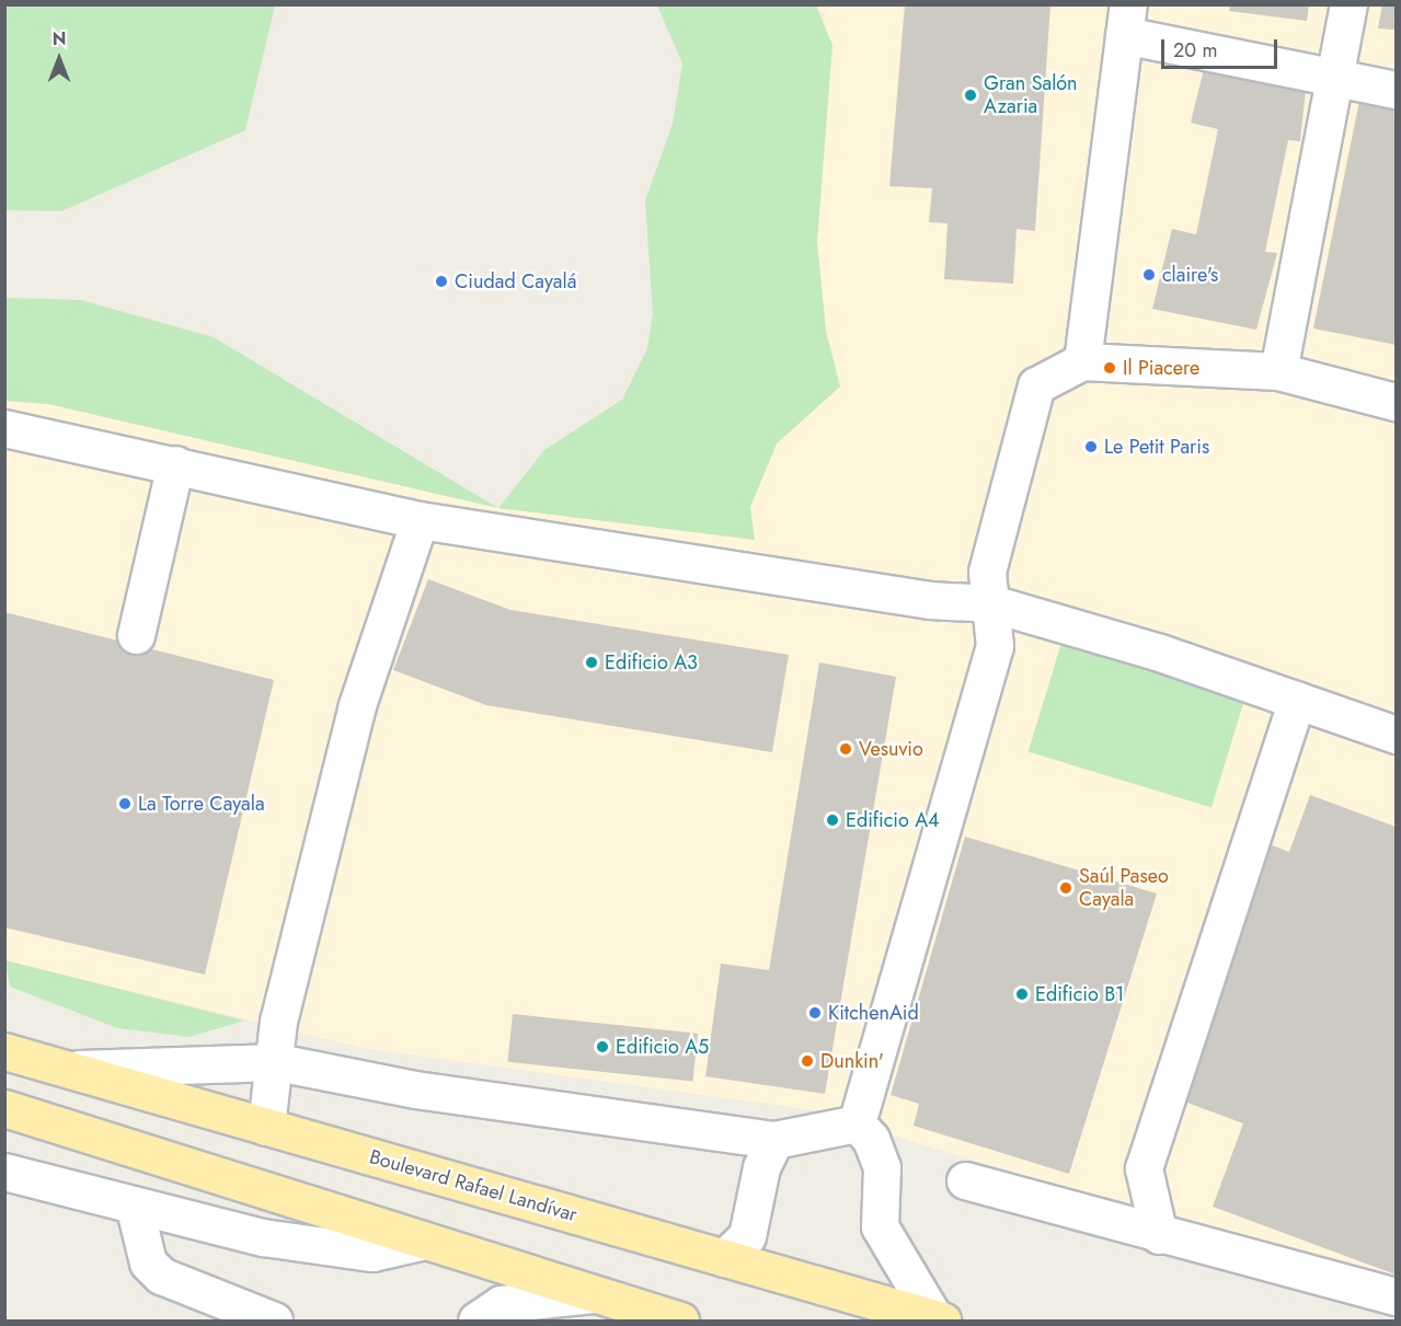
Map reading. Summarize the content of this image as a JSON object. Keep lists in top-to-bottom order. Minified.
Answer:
{"streets":{"main road":["Boulevard Rafael Landívar"]},"places":["Gran Salón Azaria","claire's","Ciudad Cayalá","Il Piacere","Le Petit Paris","Edificio A3","Vesuvio","La Torre Cayala","Edificio A4","Saúl Paseo Cayala","Edificio B1","KitchenAid","Edificio A5","Dunkin'"],"scale_bar":"20 m","north":"top"}
